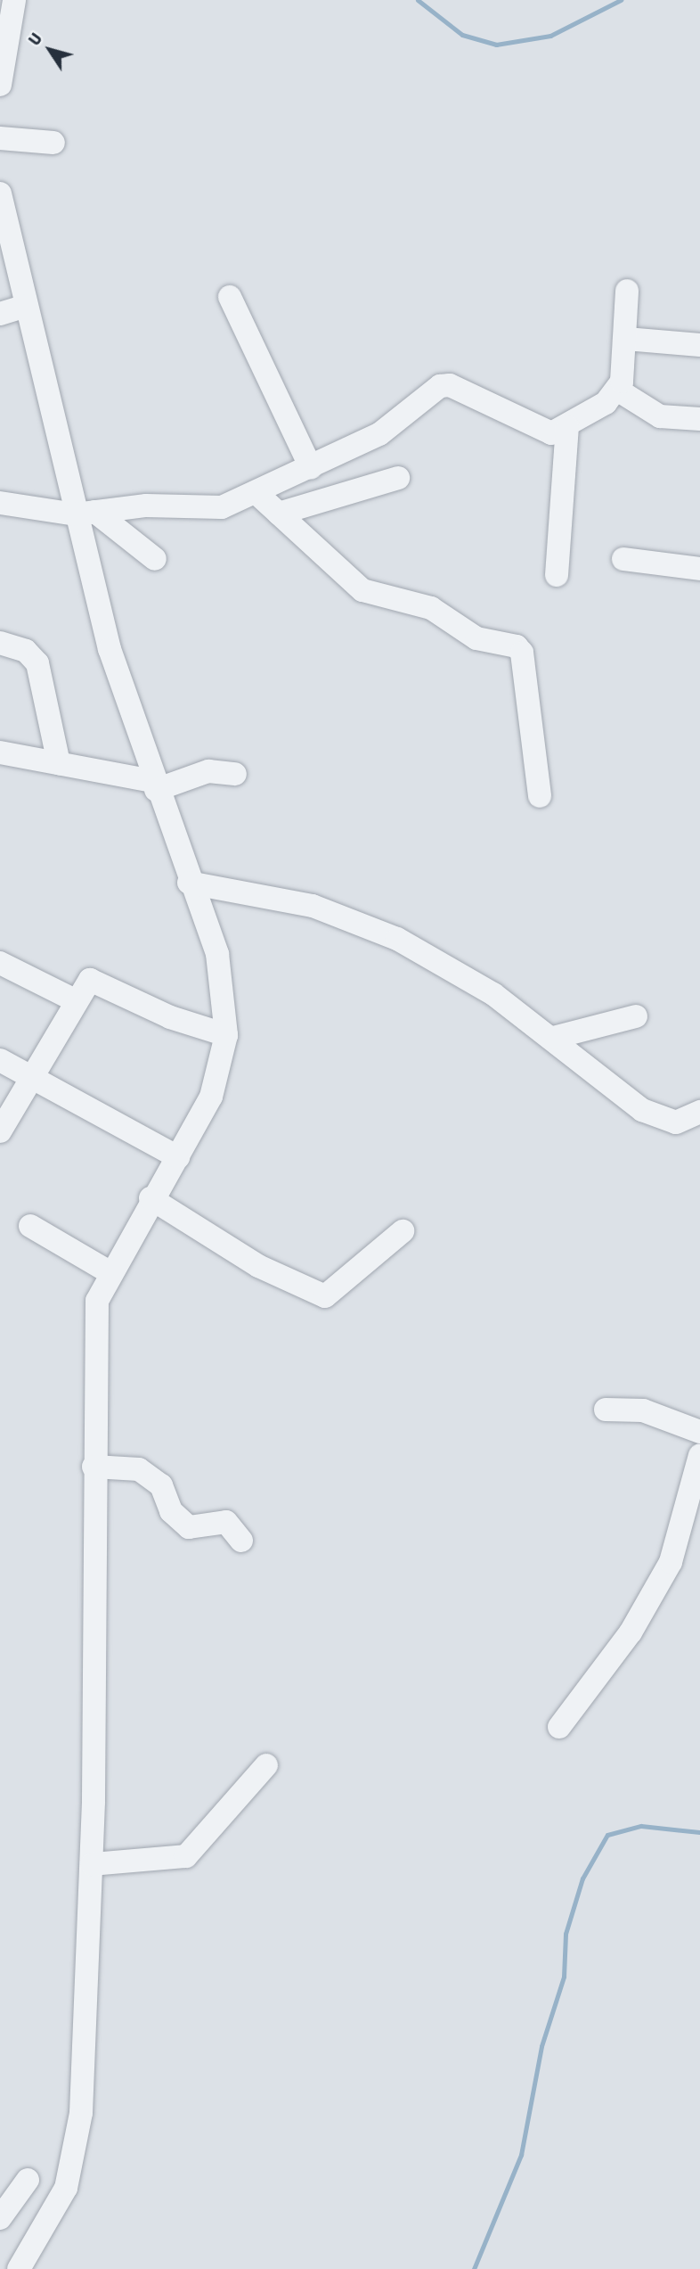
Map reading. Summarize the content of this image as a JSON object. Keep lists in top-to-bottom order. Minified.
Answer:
{"north":"top left"}
